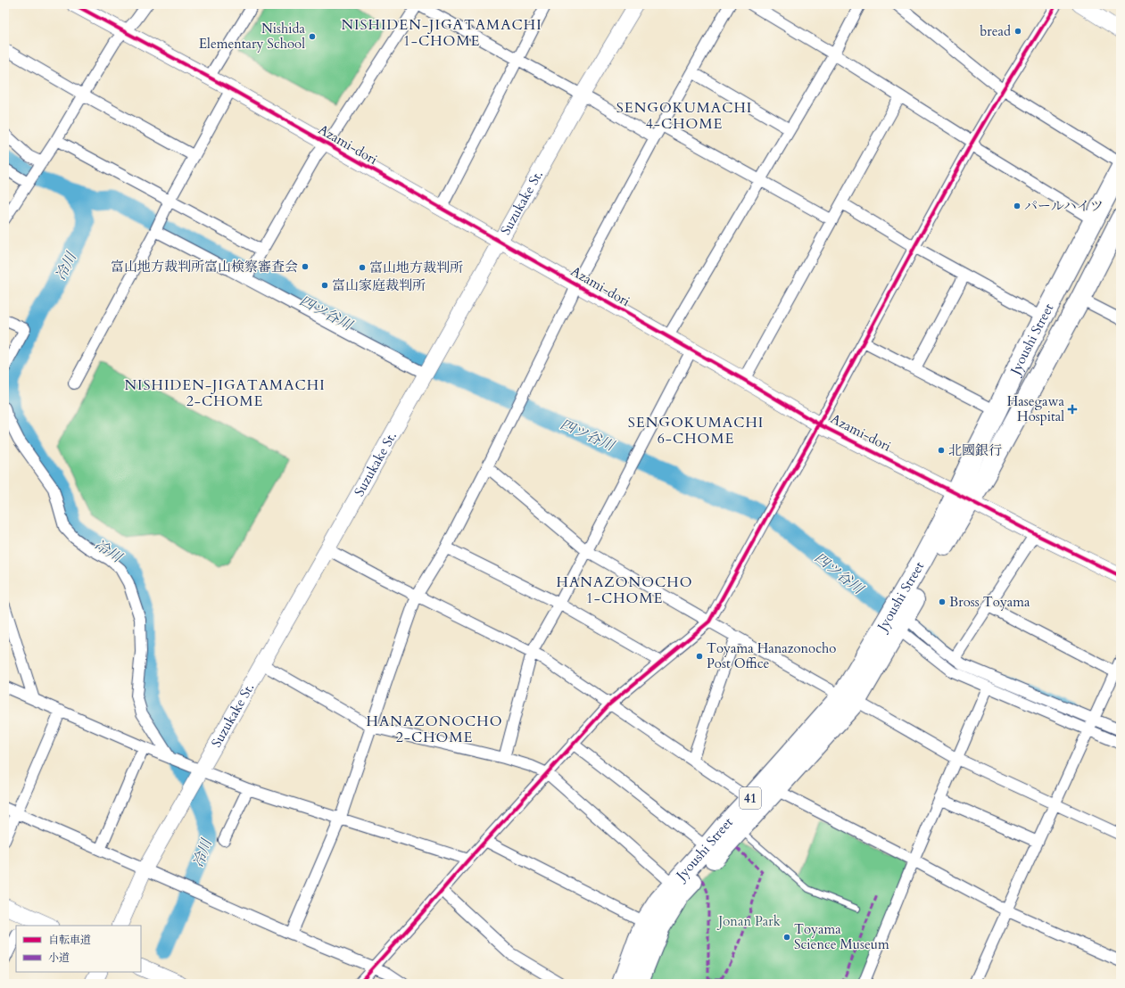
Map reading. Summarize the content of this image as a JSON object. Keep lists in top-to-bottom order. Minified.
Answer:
{"streets":{"highway":["Jyoushi Street","41"],"street":["Azami-dori","Suzukake St."]},"crossings":[["Azami-dori","Suzukake St."],["Azami-dori","Jyoushi Street"]],"districts":["NISHIDEN-JIGATAMACHI 1-CHOME","SENGOKUMACHI 4-CHOME","NISHIDEN-JIGATAMACHI 2-CHOME","SENGOKUMACHI 6-CHOME","HANAZONOCHO 1-CHOME","HANAZONOCHO 2-CHOME"],"water":["冷川","四ツ谷川"],"parks":["Jonan Park"],"places":{"other":["bread","Nishida Elementary School","パールハイツ","富山地方裁判所富山検察審査会","富山地方裁判所","富山家庭裁判所","北國銀行","Bross Toyama","Toyama Hanazonocho Post Office","Toyama Science Museum"],"health":["Hasegawa Hospital"]},"legend":["自転車道","小道"]}
